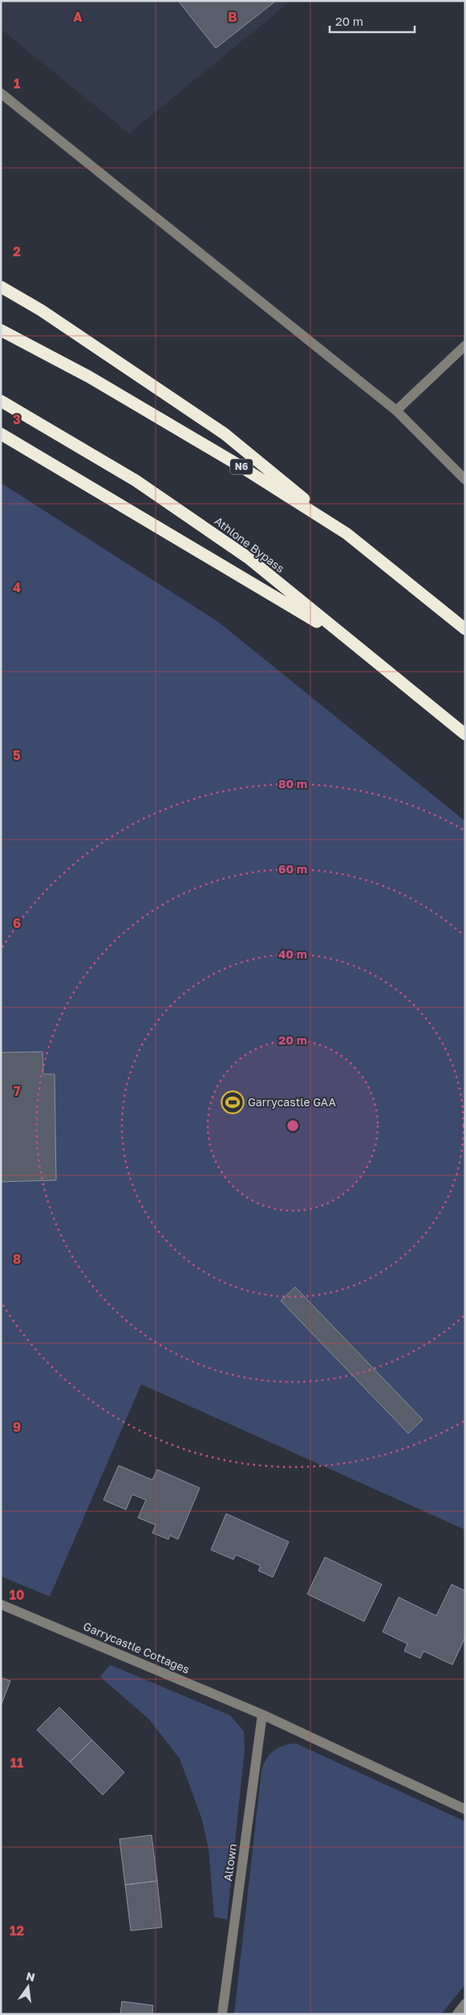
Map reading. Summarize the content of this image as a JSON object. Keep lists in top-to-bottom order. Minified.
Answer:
{"streets":{"highway":["N6","Athlone Bypass"],"street":["Garrycastle Cottages","Altown"]},"crossings":[["Garrycastle Cottages","Altown"]],"places":{"sports":["Garrycastle GAA"]},"scale_bar":"20 m","north":"top","grid":{"columns":["A","B"],"rows":["1","2","3","4","5","6","7","8","9","10","11","12"]},"rings":["80 m","60 m","40 m","20 m"]}
